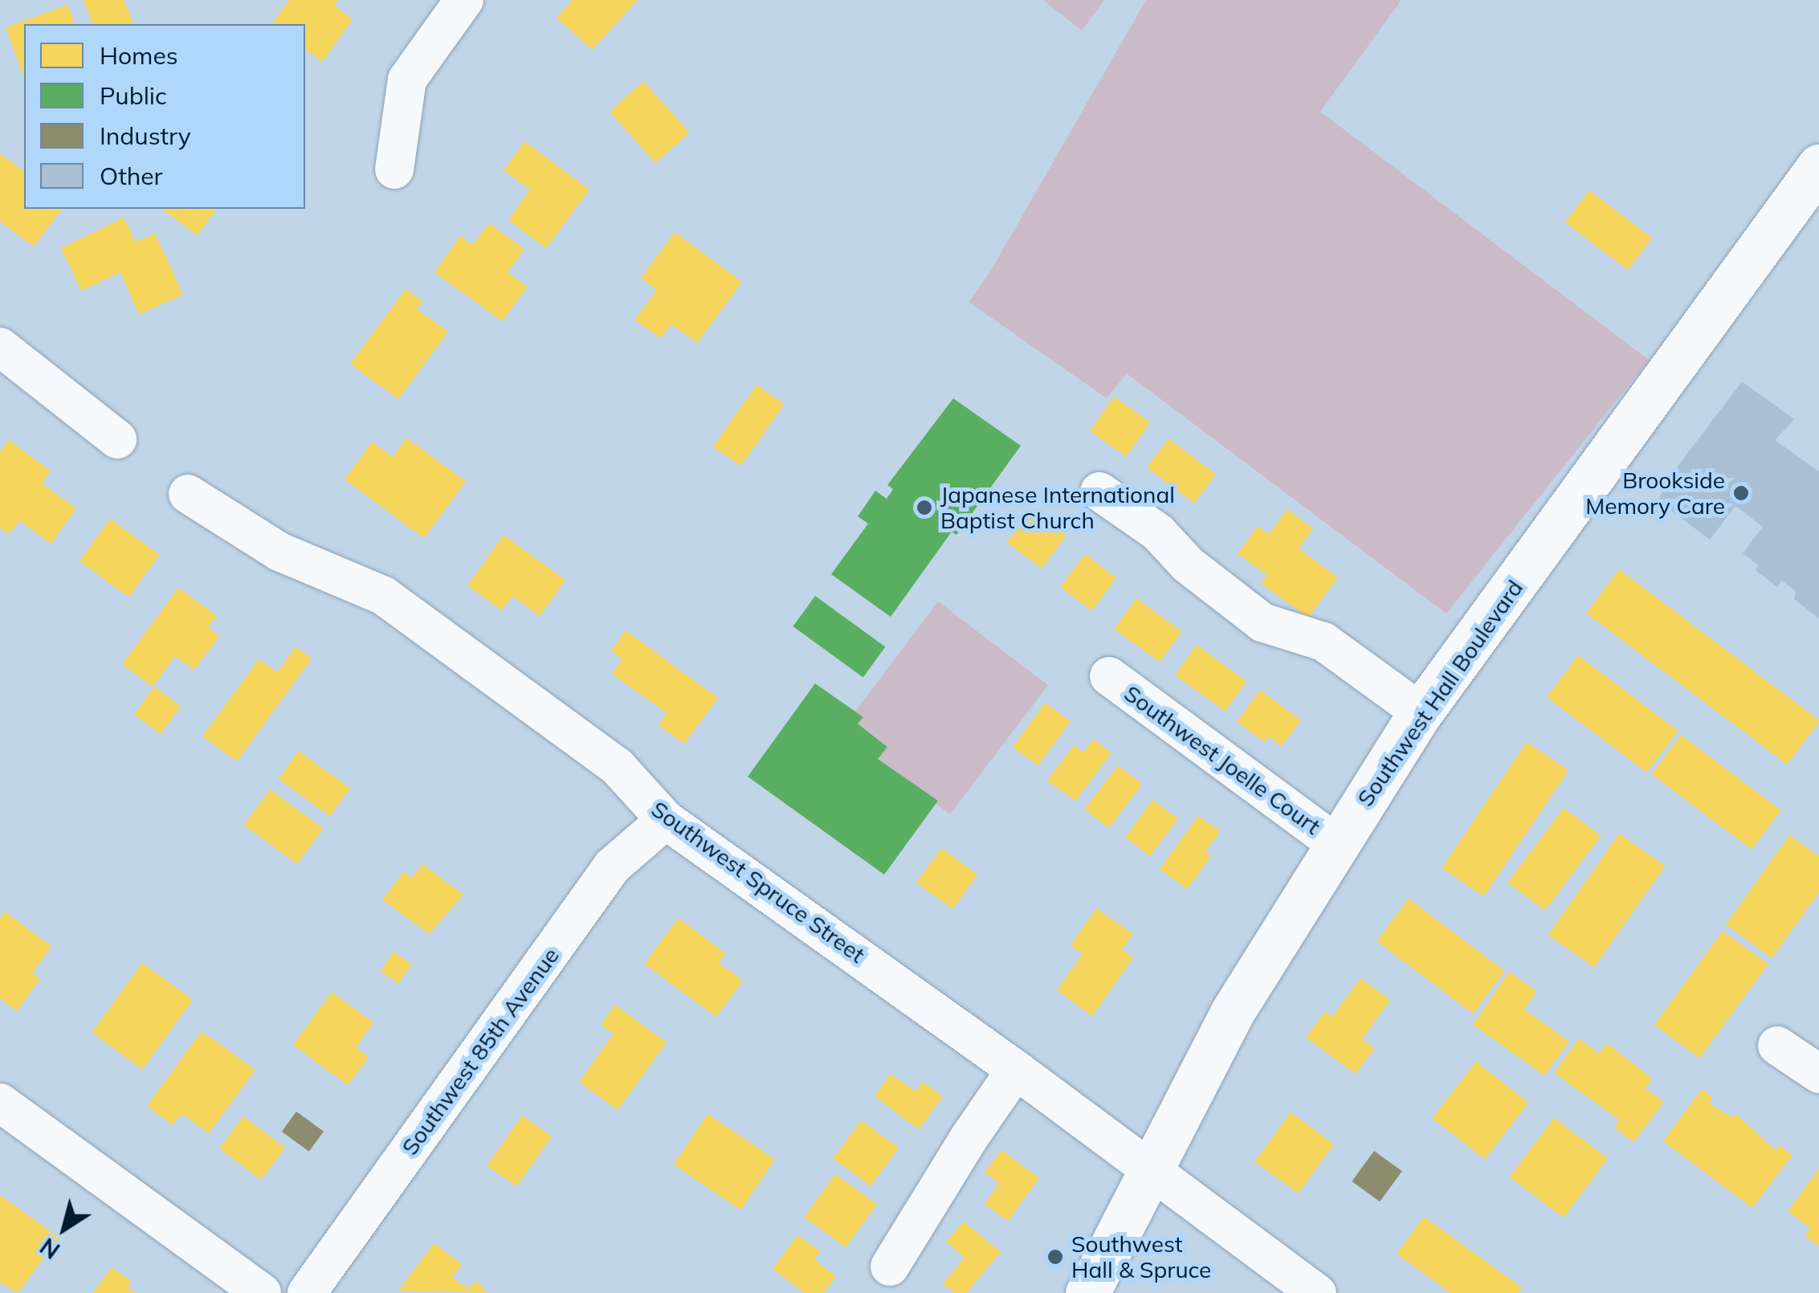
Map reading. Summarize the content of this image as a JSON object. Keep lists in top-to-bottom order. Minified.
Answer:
{"streets":{"main road":["Southwest Hall Boulevard"],"street":["Southwest Joelle Court","Southwest Spruce Street","Southwest 85th Avenue"]},"crossings":[["Southwest Hall Boulevard","Southwest Joelle Court"],["Southwest Hall Boulevard","Southwest Spruce Street"],["Southwest Spruce Street","Southwest 85th Avenue"]],"places":["Brookside Memory Care","Japanese International Baptist Church","Southwest Hall & Spruce"],"legend":["Homes","Public","Industry","Other"],"north":"bottom left"}
